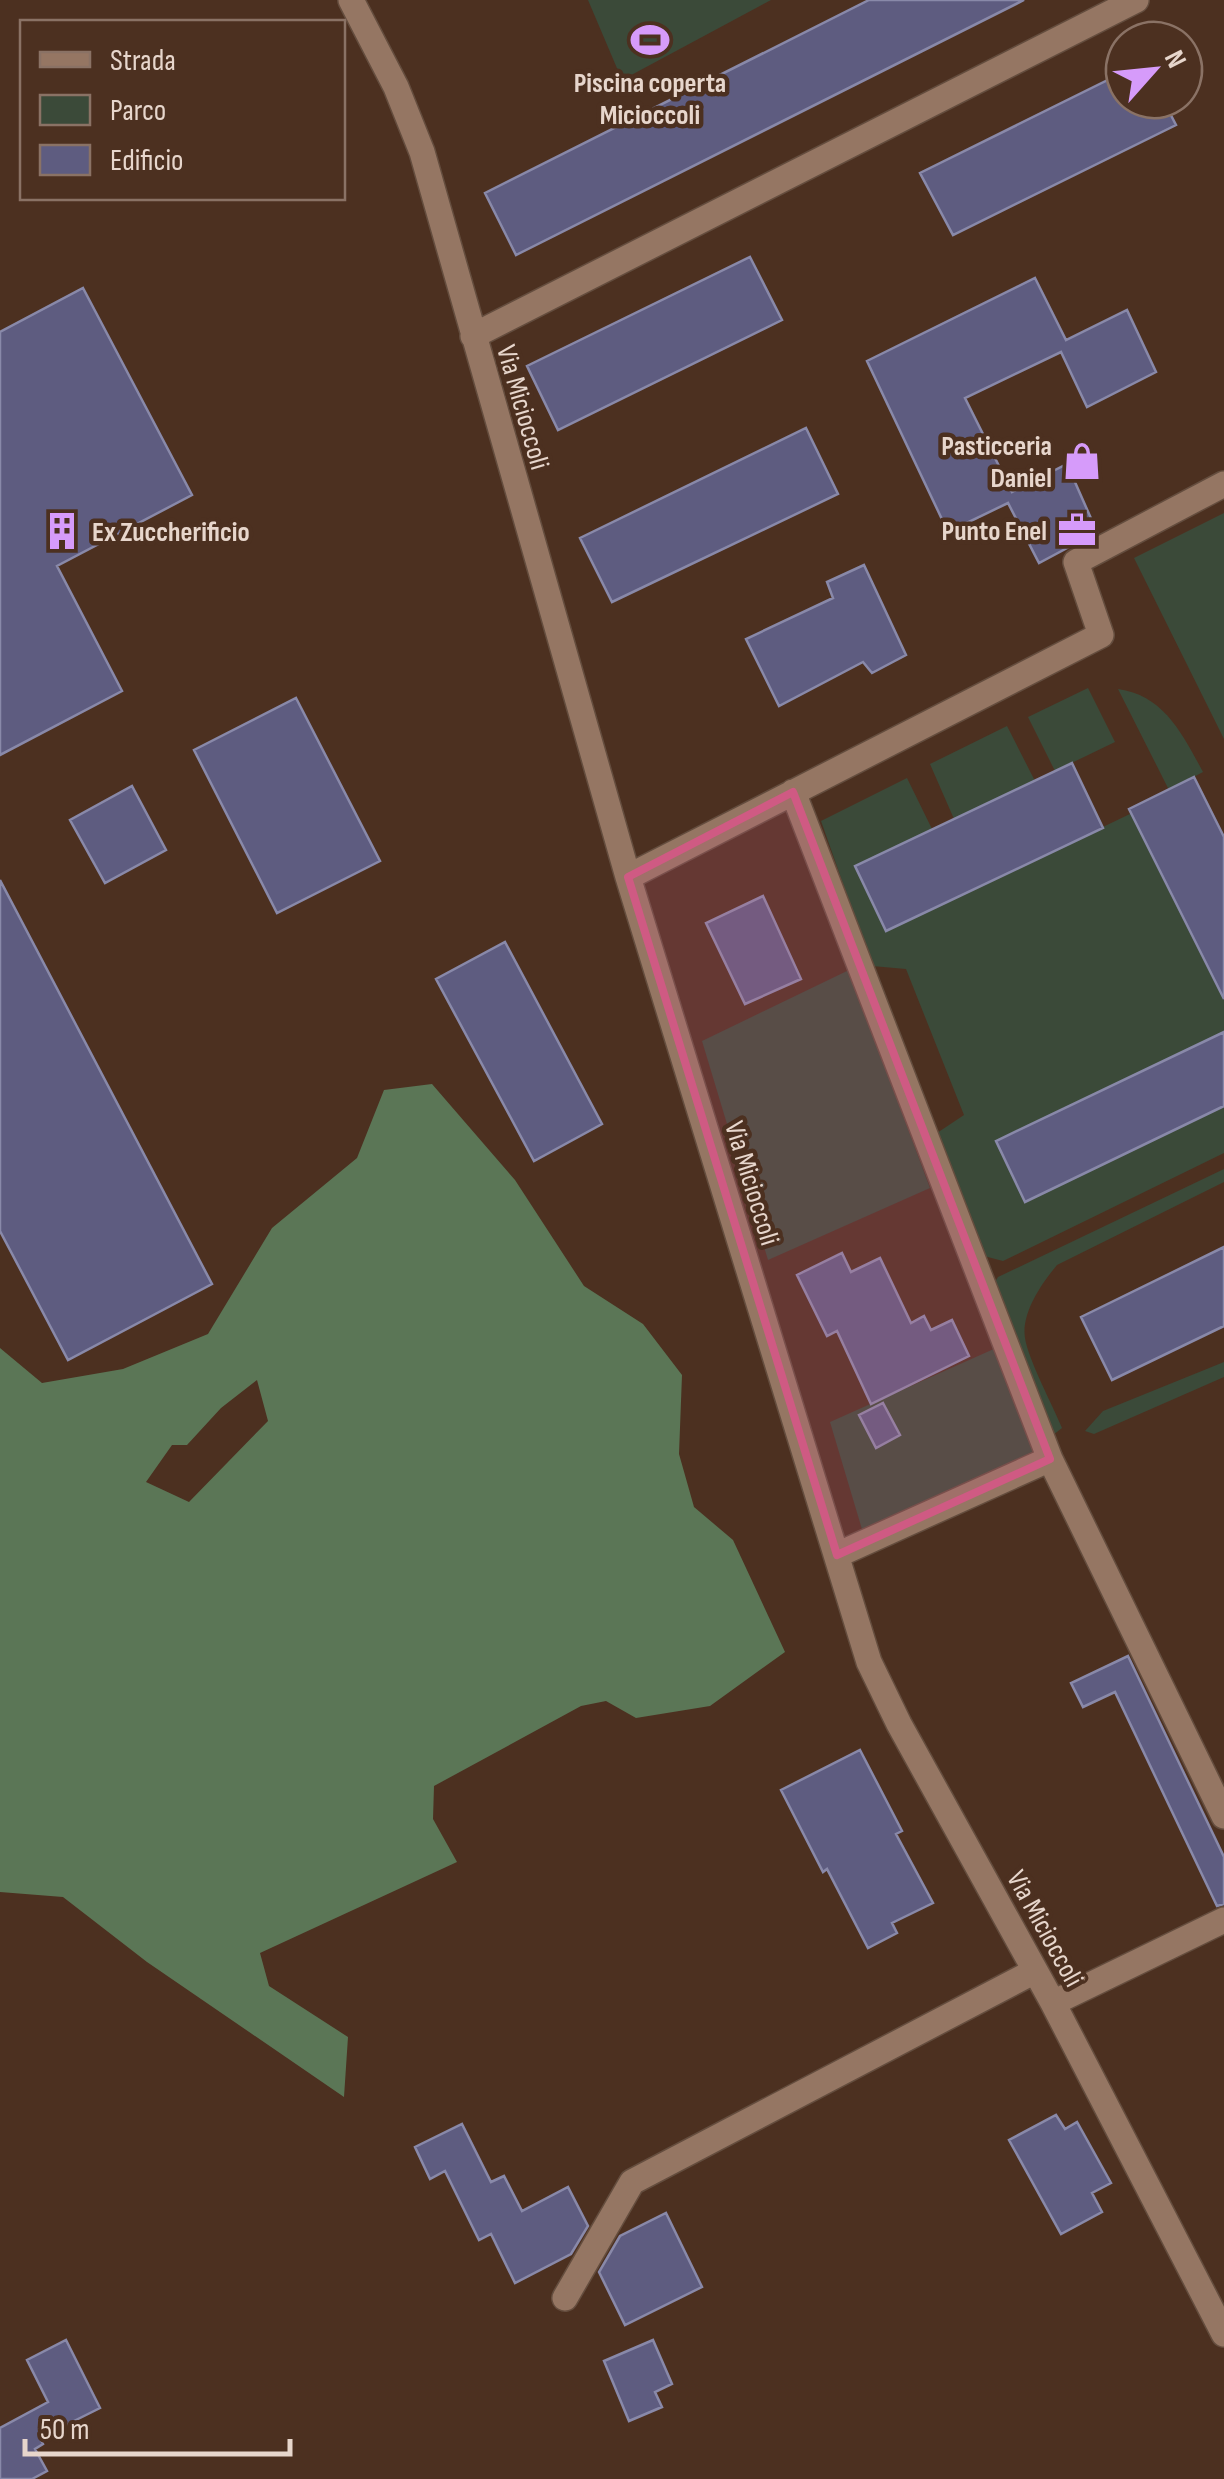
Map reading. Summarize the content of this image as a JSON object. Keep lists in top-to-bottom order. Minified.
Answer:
{"streets":{"street":["Via Micioccoli"]},"places":{"sports":["Piscina coperta Micioccoli"],"shop":["Pasticceria Daniel"],"office":["Punto Enel"],"building":["Ex Zuccherificio"]},"legend":["Strada","Parco","Edificio"],"scale_bar":"50 m","north":"top right"}
